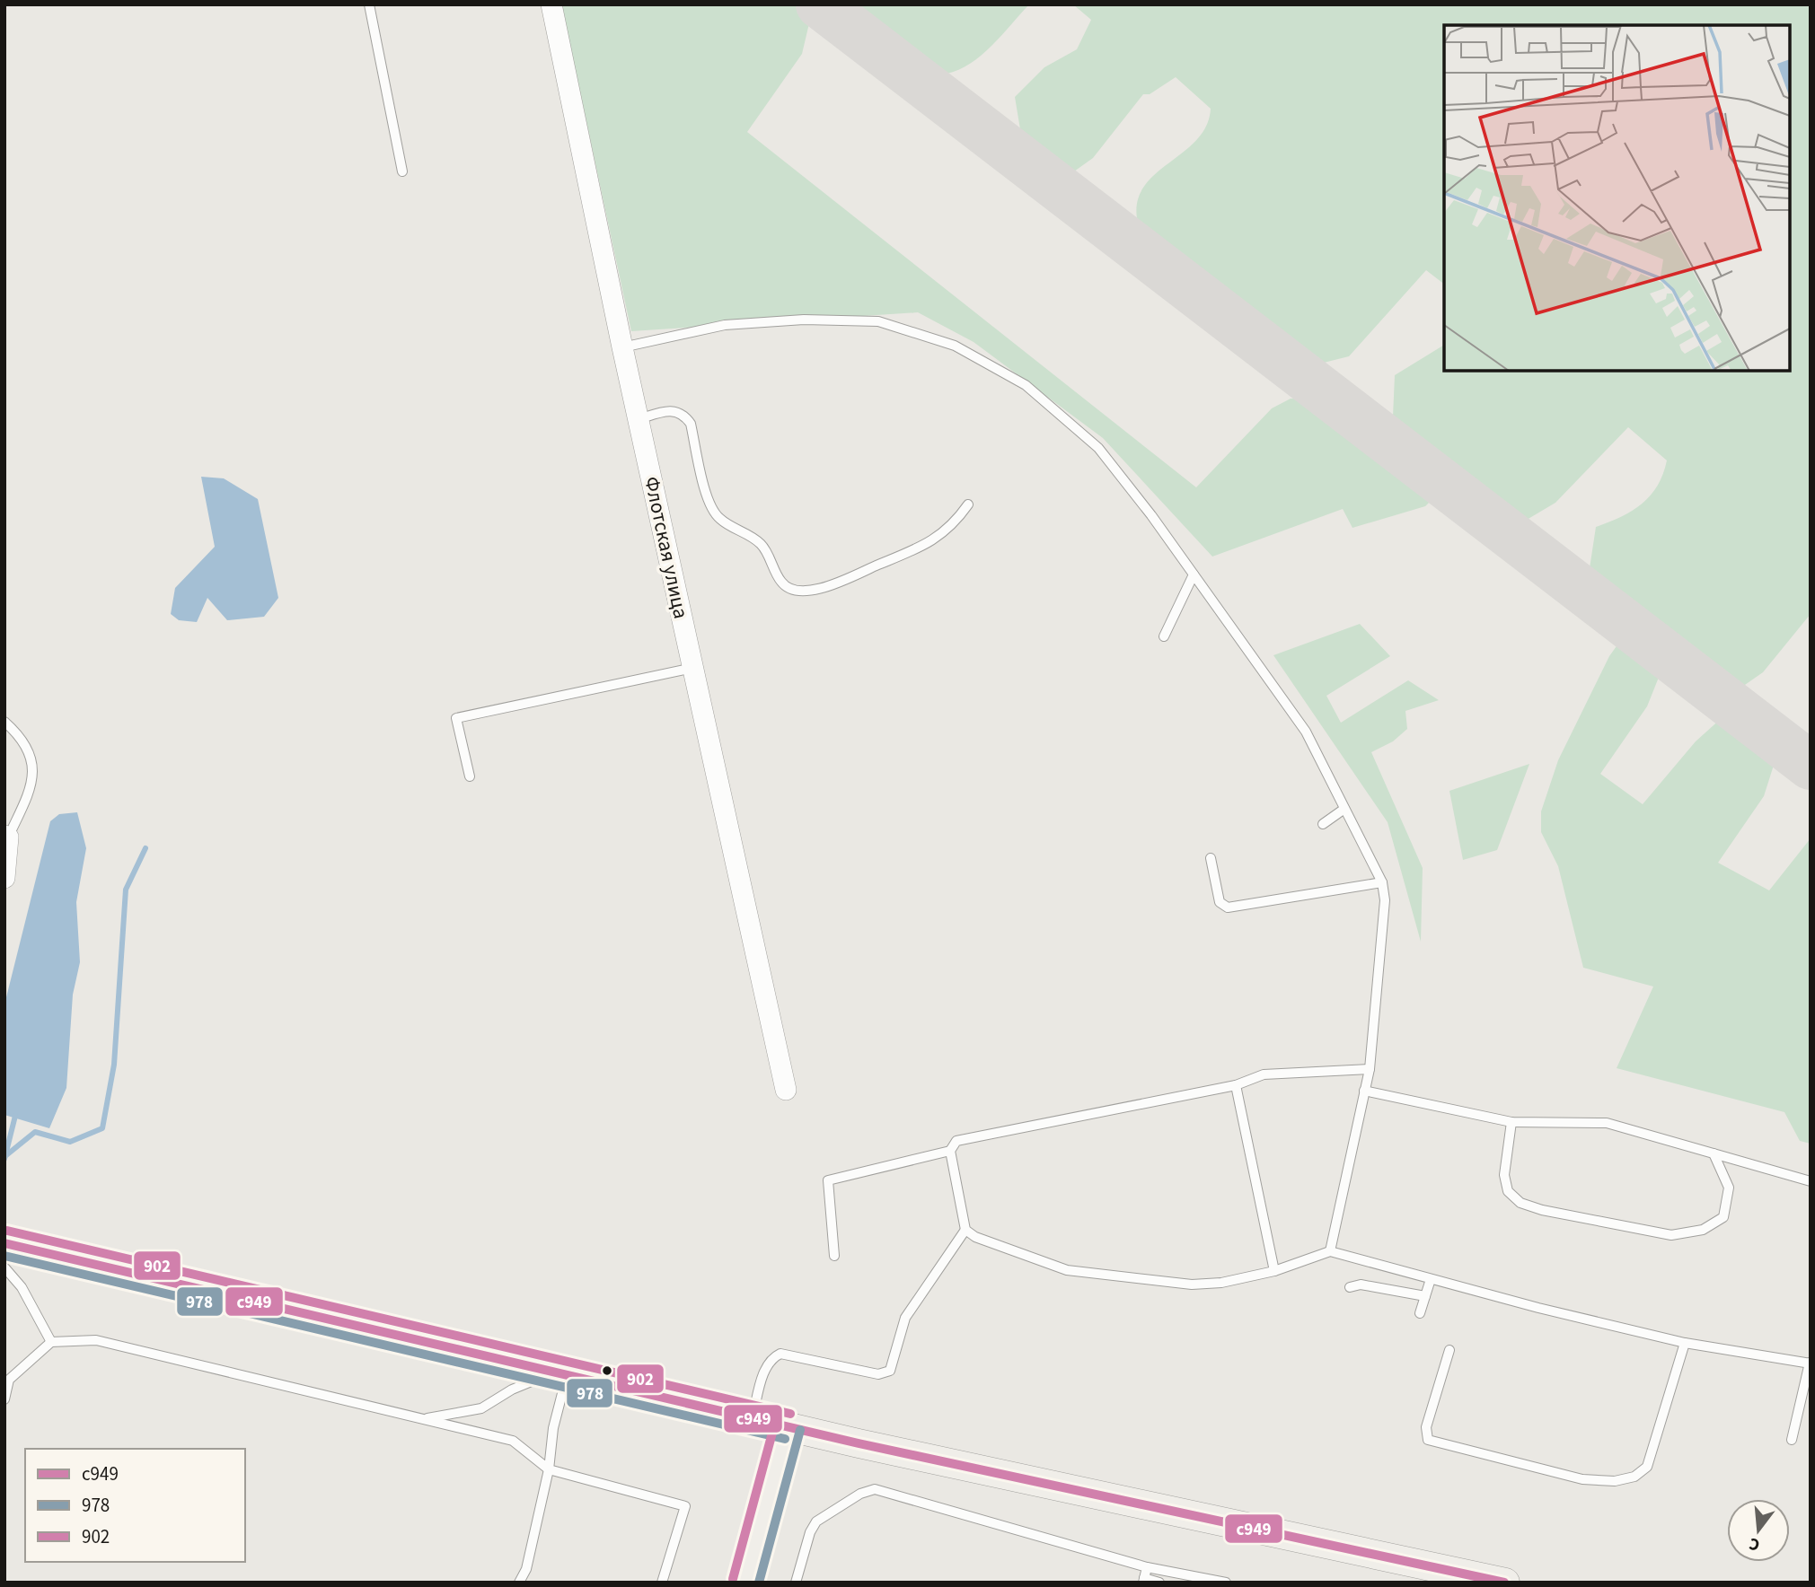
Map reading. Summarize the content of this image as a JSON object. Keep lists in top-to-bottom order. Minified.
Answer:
{"streets":{"street":["Флотская улица"]},"lines":["transit line 902","transit line с949","transit line 978"],"legend":["с949","978","902"],"north":"bottom"}
